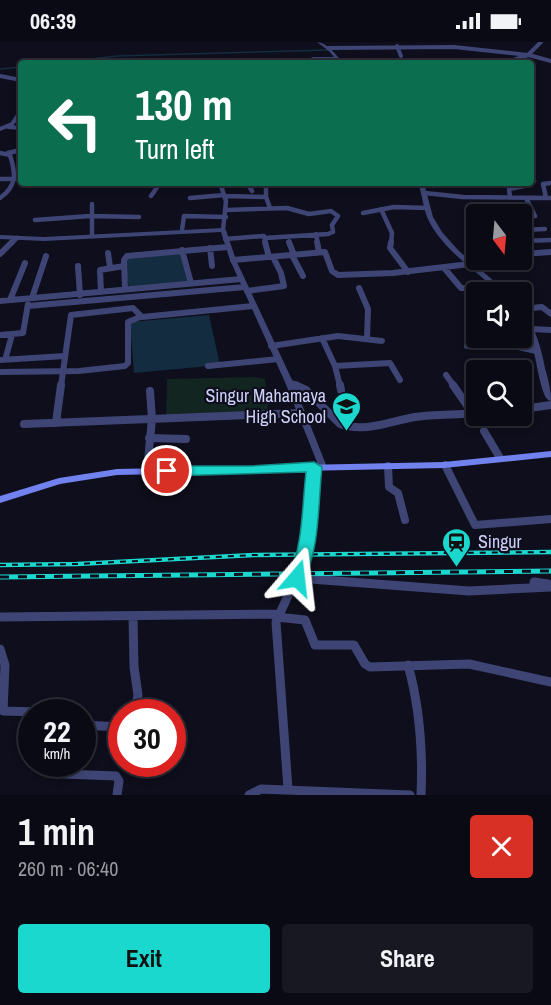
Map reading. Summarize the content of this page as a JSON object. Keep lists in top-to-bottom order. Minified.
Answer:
{"places":{"school or university":["Singur Mahamaya High School"],"station":["Singur"]},"north":"bottom","page":{"status":"06:39","turn":["130 m","Turn left"],"speed":"22 km/h","limit":"30","heading":["1 min","260 m · 06:40"],"buttons":["Exit","Share"]}}
